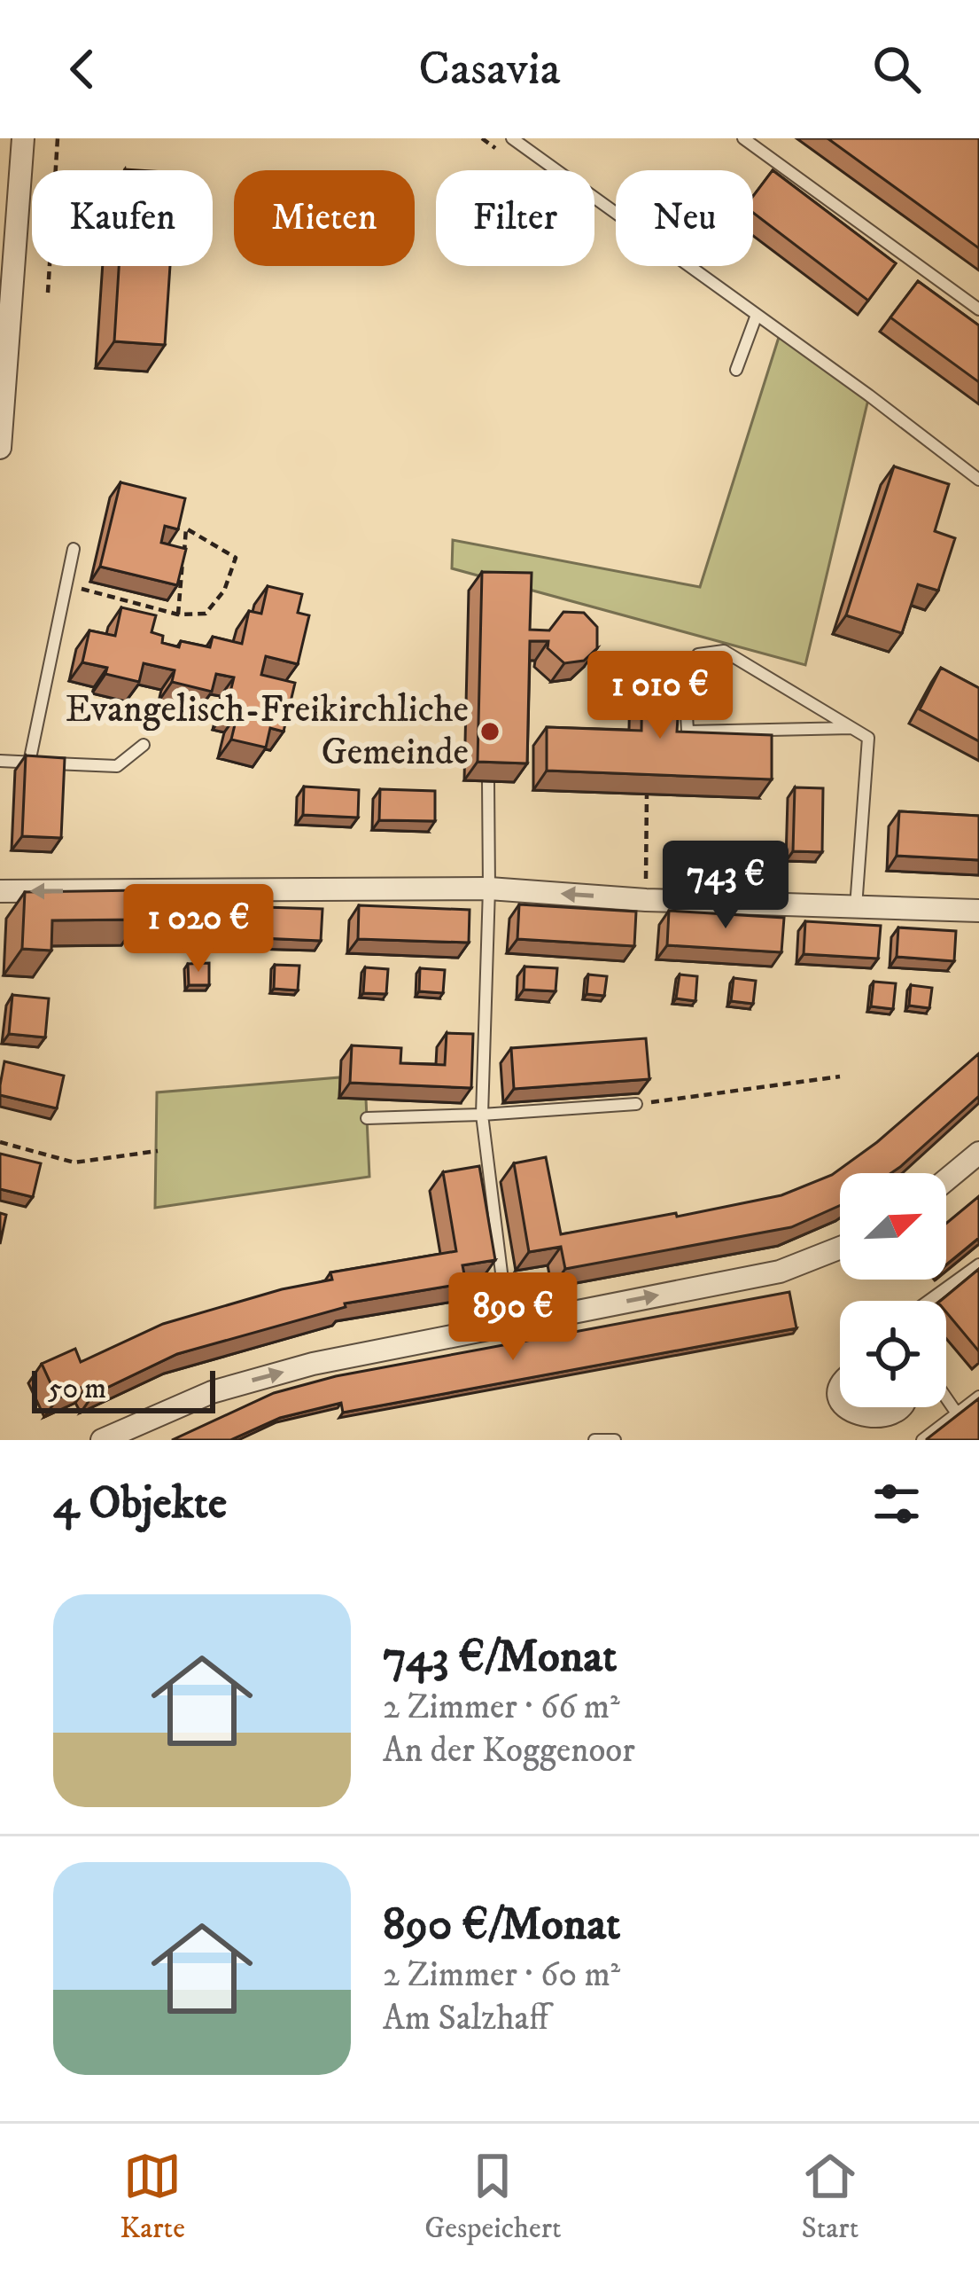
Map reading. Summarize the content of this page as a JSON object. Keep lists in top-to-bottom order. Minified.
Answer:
{"places":["Evangelisch-Freikirchliche Gemeinde"],"scale_bar":"50 m","north":"top right","page":{"header":"Casavia","chip":["Kaufen","Mieten","Filter","Neu"],"price":["1 010 €","743 €","1 020 €","890 €"],"scale":"50 m","heading":"4 Objekte","list":[{"name":"743 €/Monat","note":"2 Zimmer · 66 m² · An der Koggenoor"},{"name":"890 €/Monat","note":"2 Zimmer · 60 m² · Am Salzhaff"}],"tabs":["Karte","Gespeichert","Start"]}}
